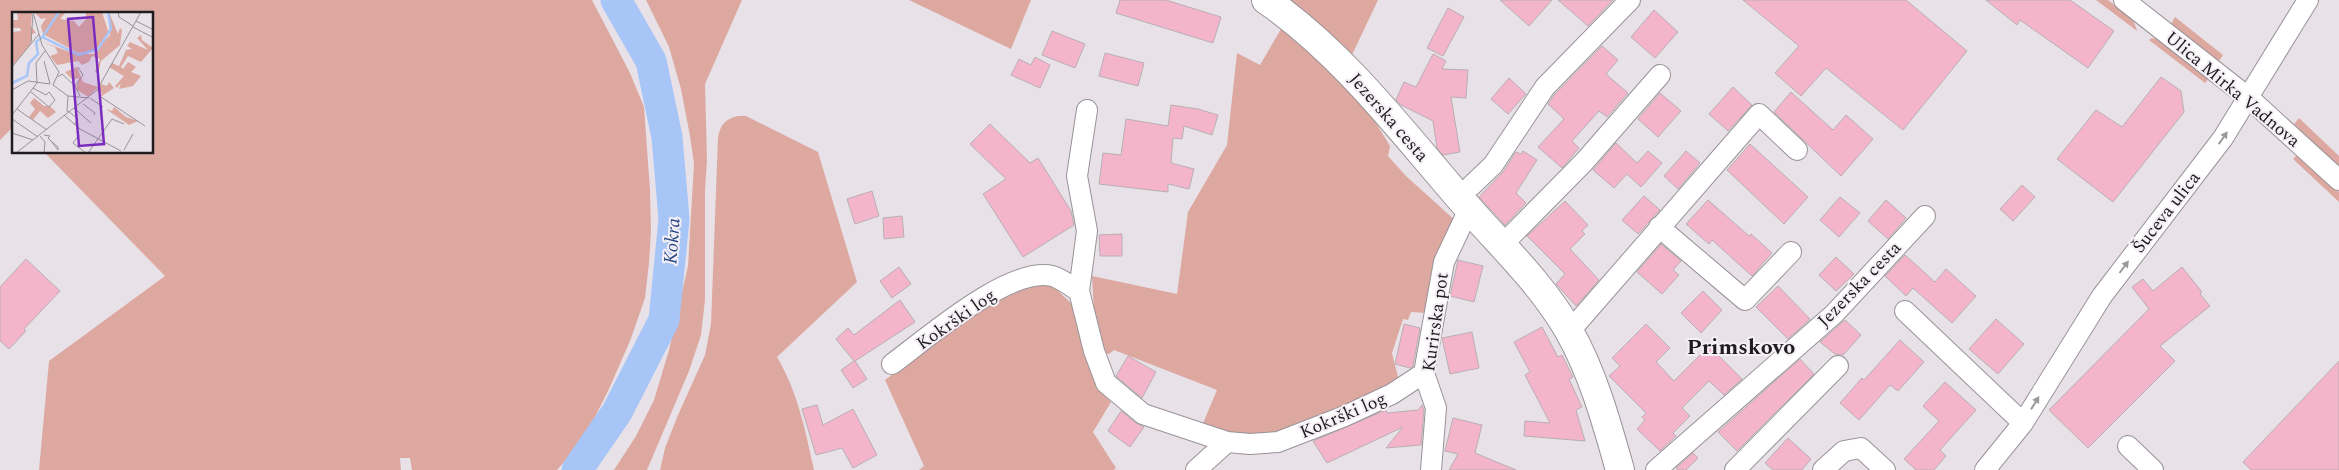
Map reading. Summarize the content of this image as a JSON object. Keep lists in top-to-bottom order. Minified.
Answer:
{"streets":{"street":["Ulica Mirka Vadnova","Jezerska cesta","Šuceva ulica","Kokrški log","Kurirska pot"]},"crossings":[["Ulica Mirka Vadnova","Šuceva ulica"],["Jezerska cesta","Kurirska pot"],["Kokrški log","Kurirska pot"]],"one_way":["Šuceva ulica"],"districts":["Primskovo"],"water":["Kokra"]}
